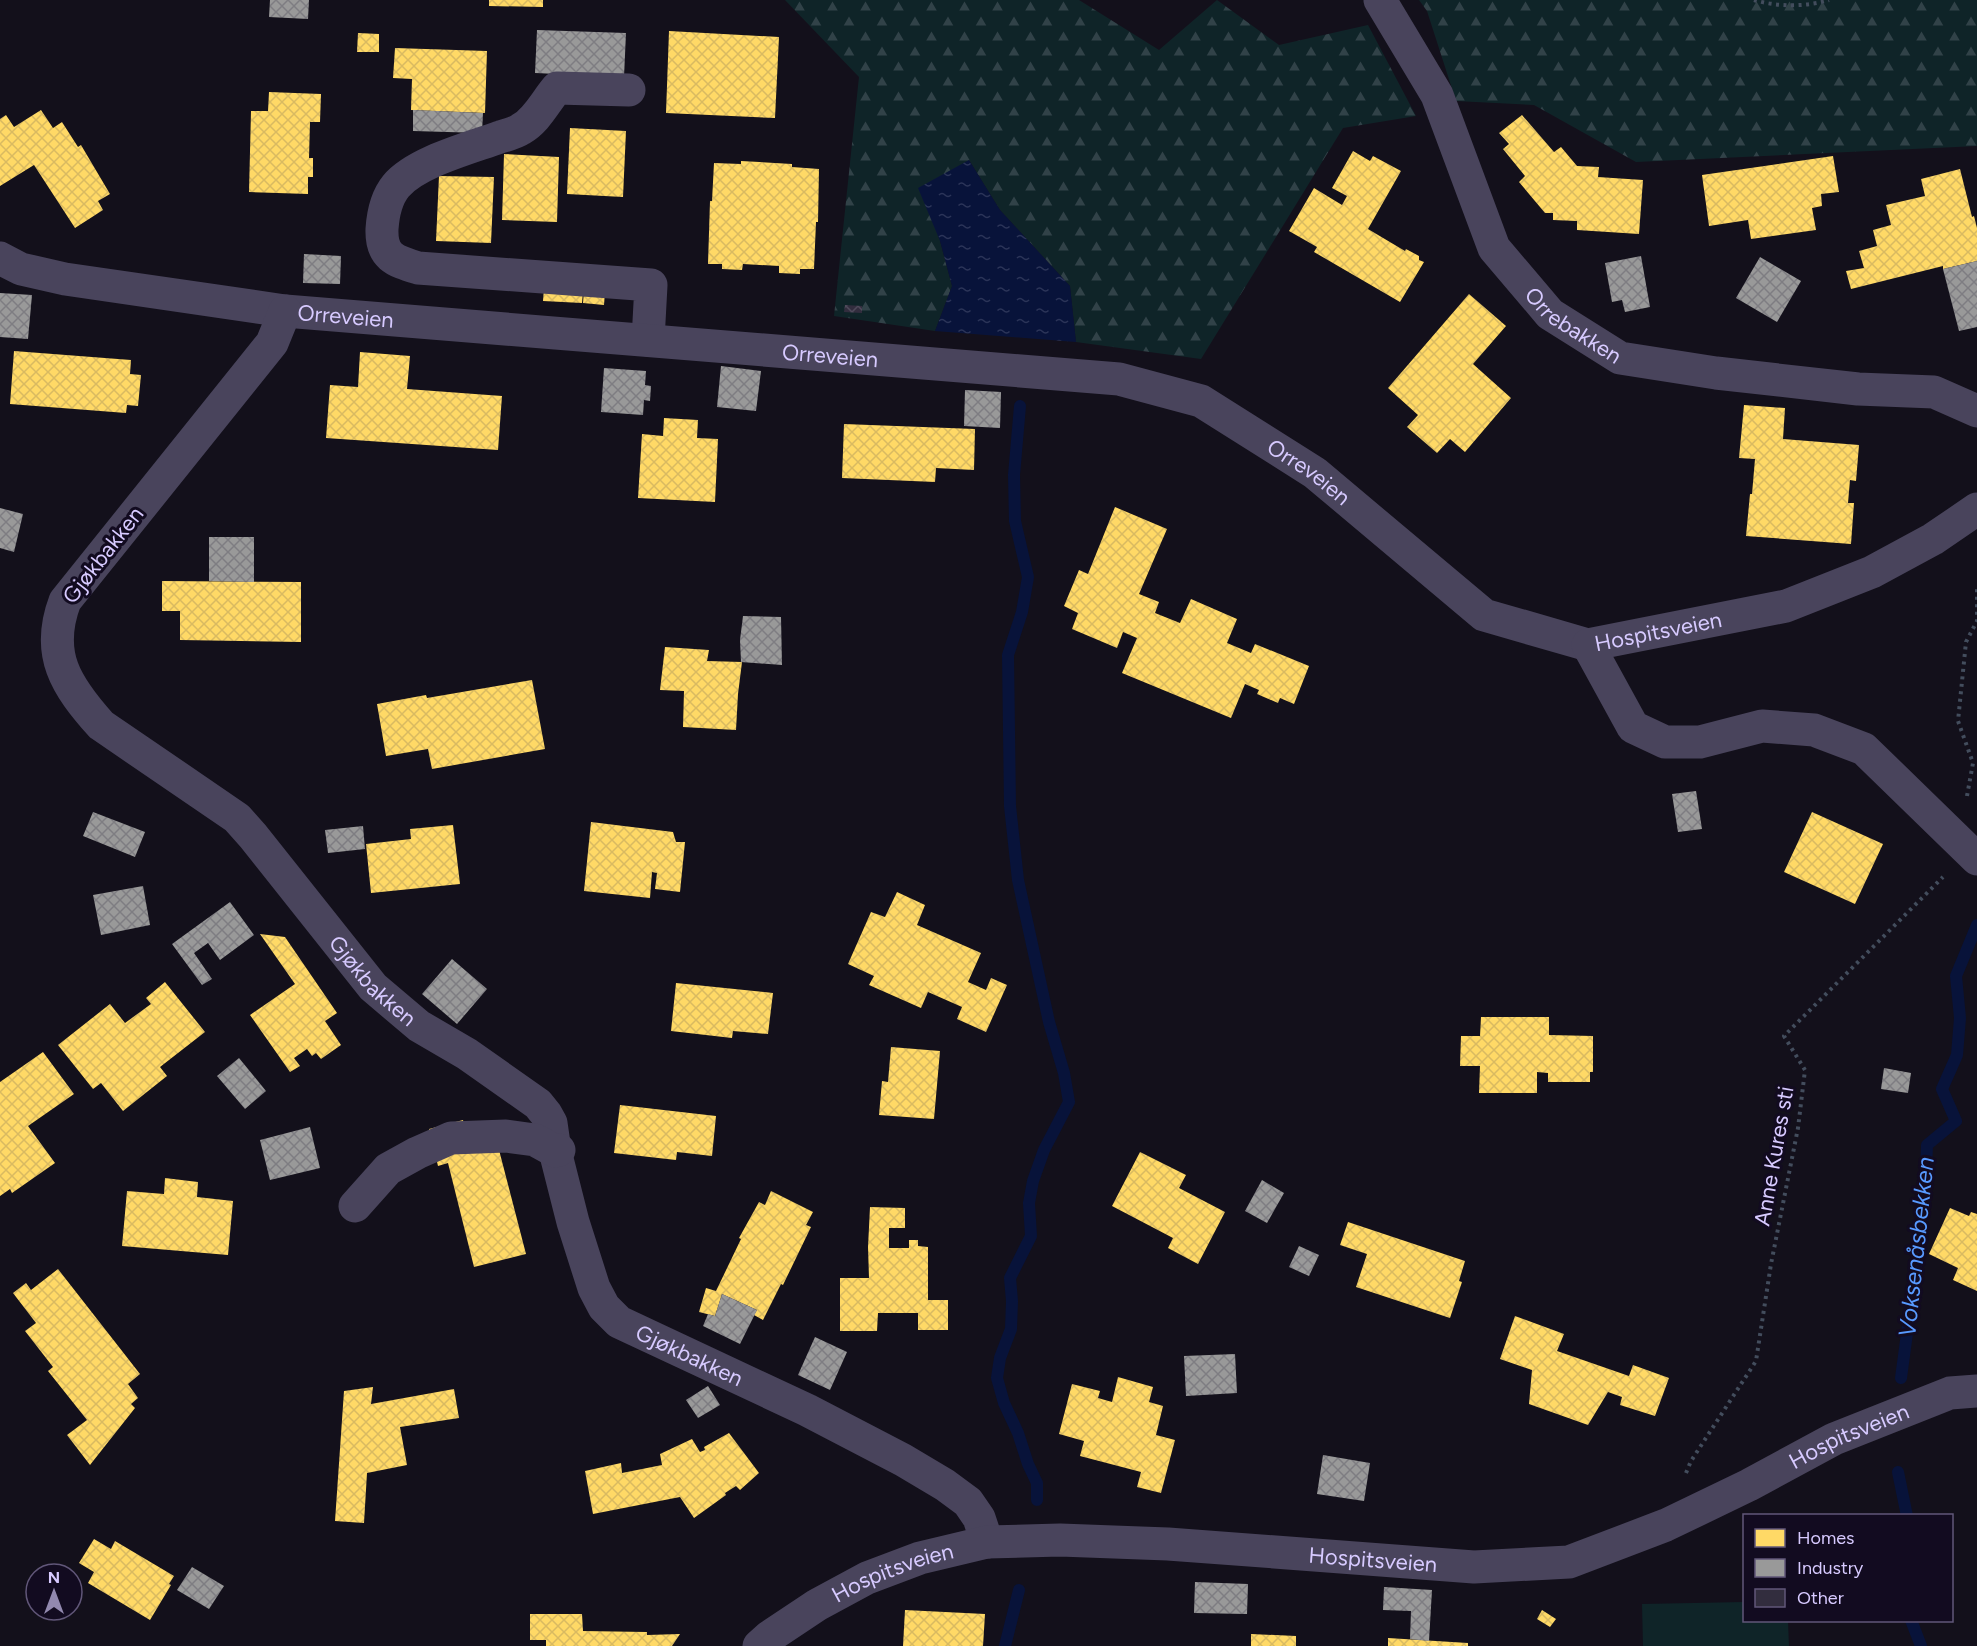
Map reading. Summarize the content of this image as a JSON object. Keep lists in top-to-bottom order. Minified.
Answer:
{"streets":{"street":["Orreveien","Orrebakken","Gjøkbakken","Hospitsveien"],"path":["Anne Kures sti"]},"crossings":[["Orreveien","Gjøkbakken"],["Orreveien","Hospitsveien"],["Gjøkbakken","Hospitsveien"],["Hospitsveien","Anne Kures sti"]],"water":["Voksenåsbekken"],"legend":["Homes","Industry","Other"],"north":"top"}
